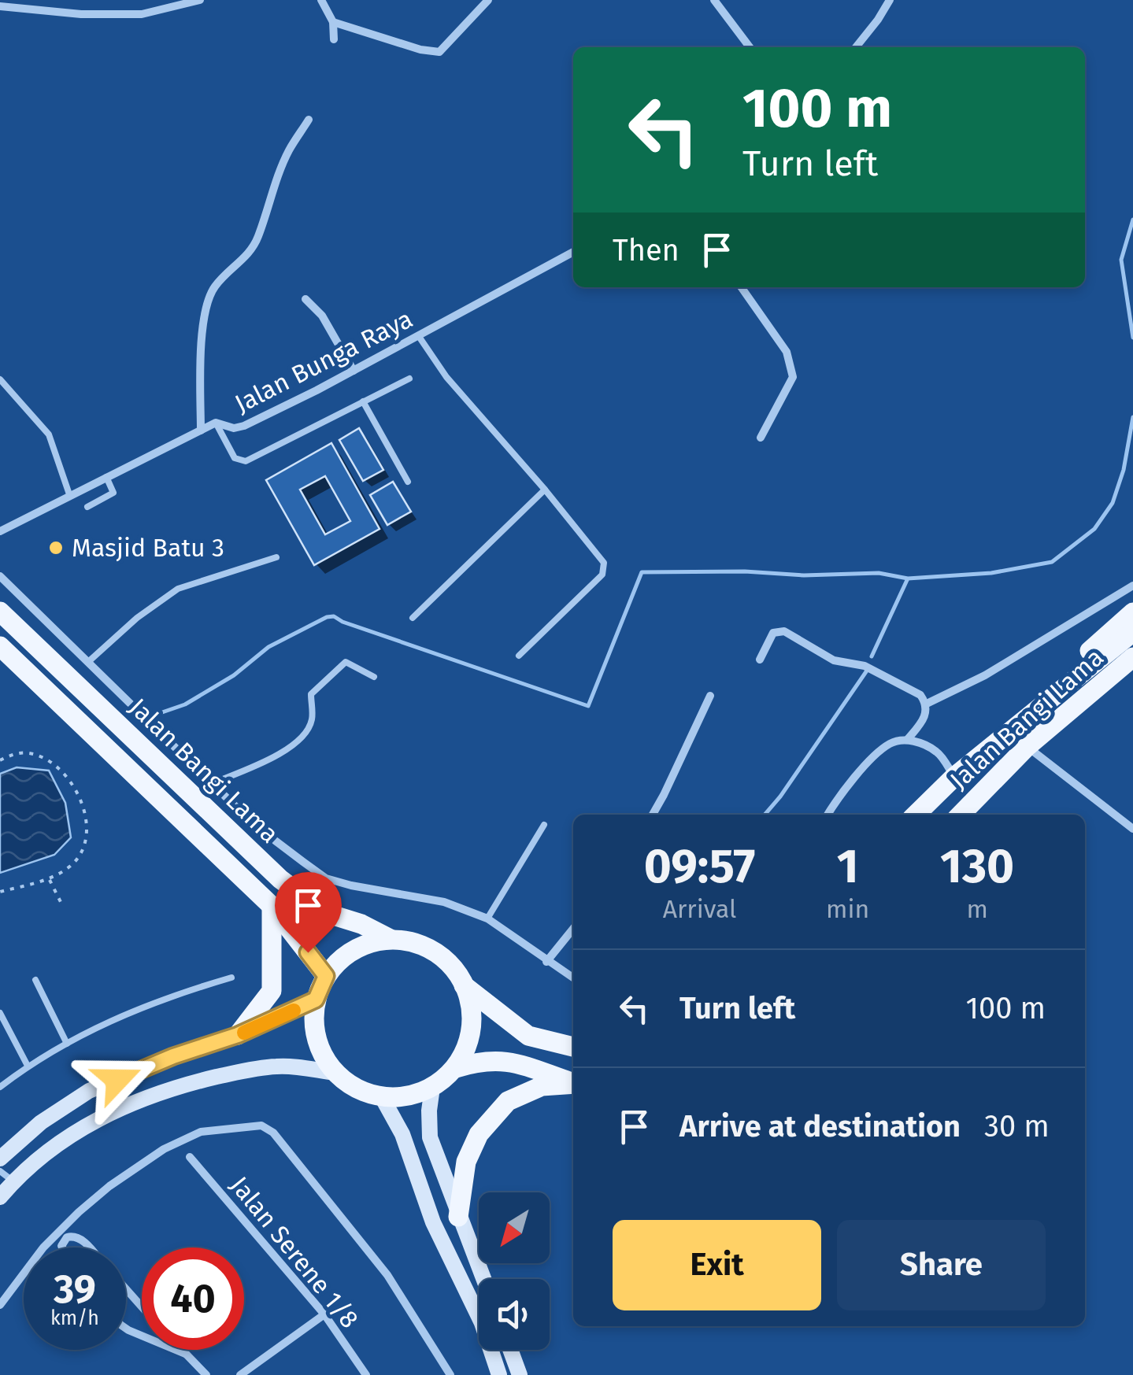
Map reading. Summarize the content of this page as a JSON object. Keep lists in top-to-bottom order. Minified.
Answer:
{"streets":{"main road":["Jalan Bangi Lama"],"street":["Jalan Bunga Raya","Jalan Serene 1/8"]},"places":["Masjid Batu 3"],"north":"bottom left","page":{"turn":["100 m","Turn left"],"then":"Then","eta":["09:57","Arrival","1","min","130","m"],"list":[{"name":"Turn left","value":"100 m"},{"name":"Arrive at destination","value":"30 m"}],"buttons":["Exit","Share"],"speed":"39 km/h","limit":"40"}}
